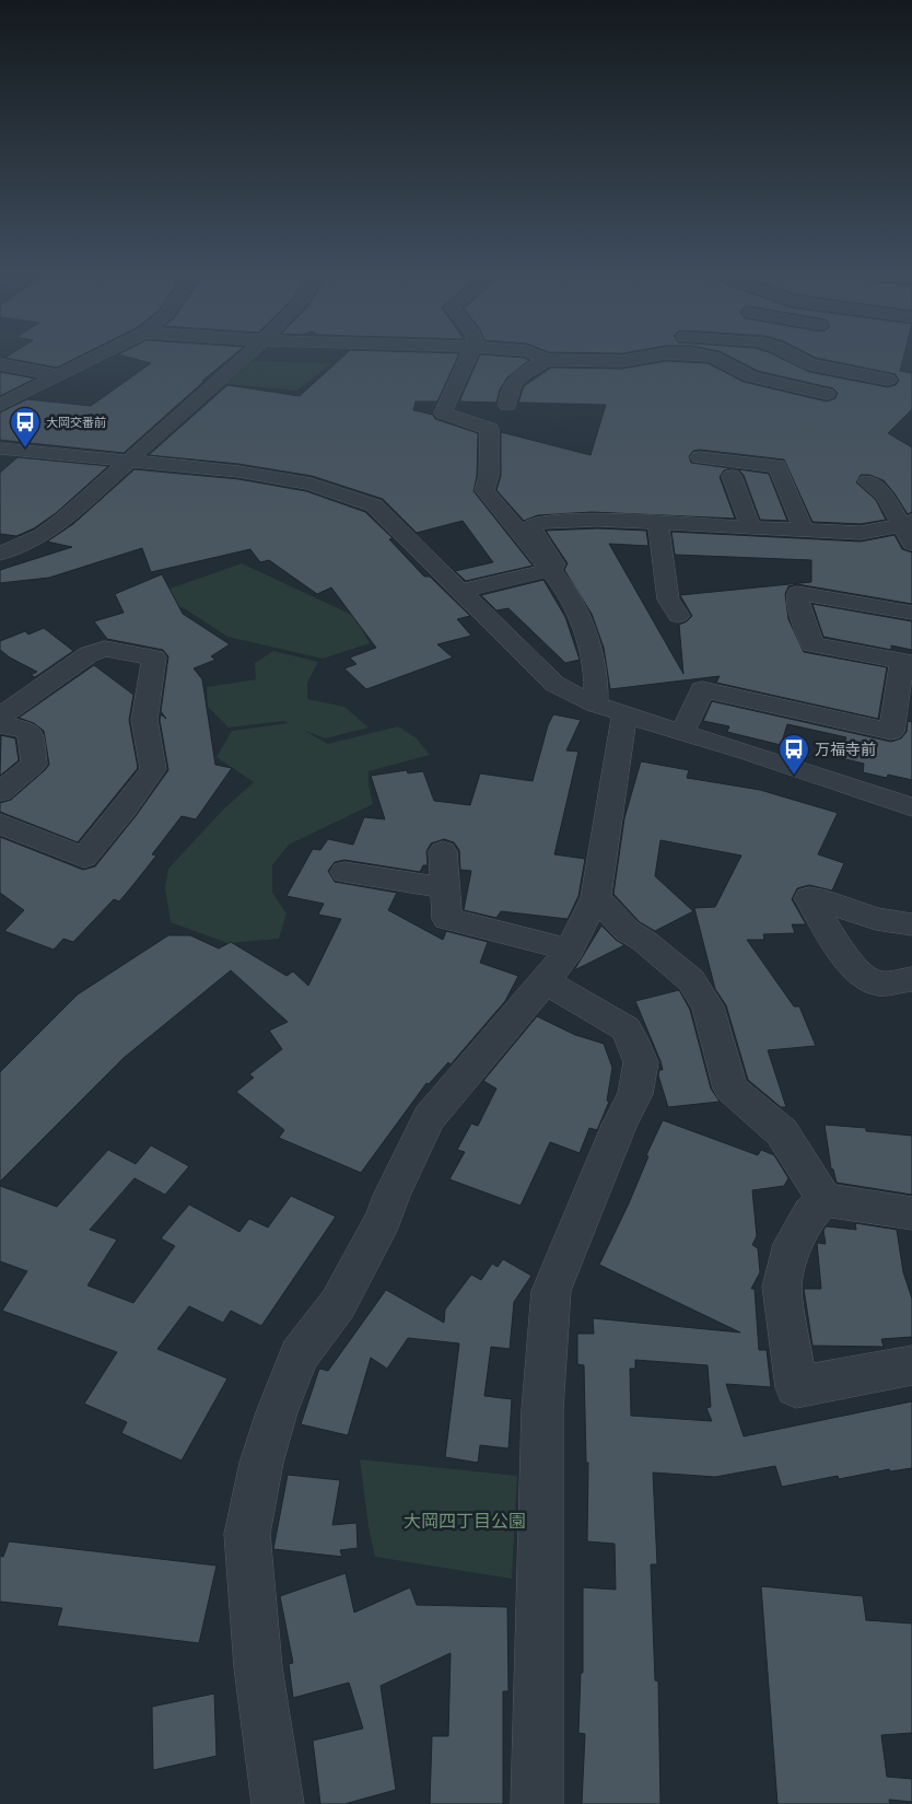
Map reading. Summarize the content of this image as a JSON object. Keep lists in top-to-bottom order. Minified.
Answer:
{"parks":["大岡四丁目公園"],"places":{"bus stop":["大岡交番前","万福寺前"]}}
